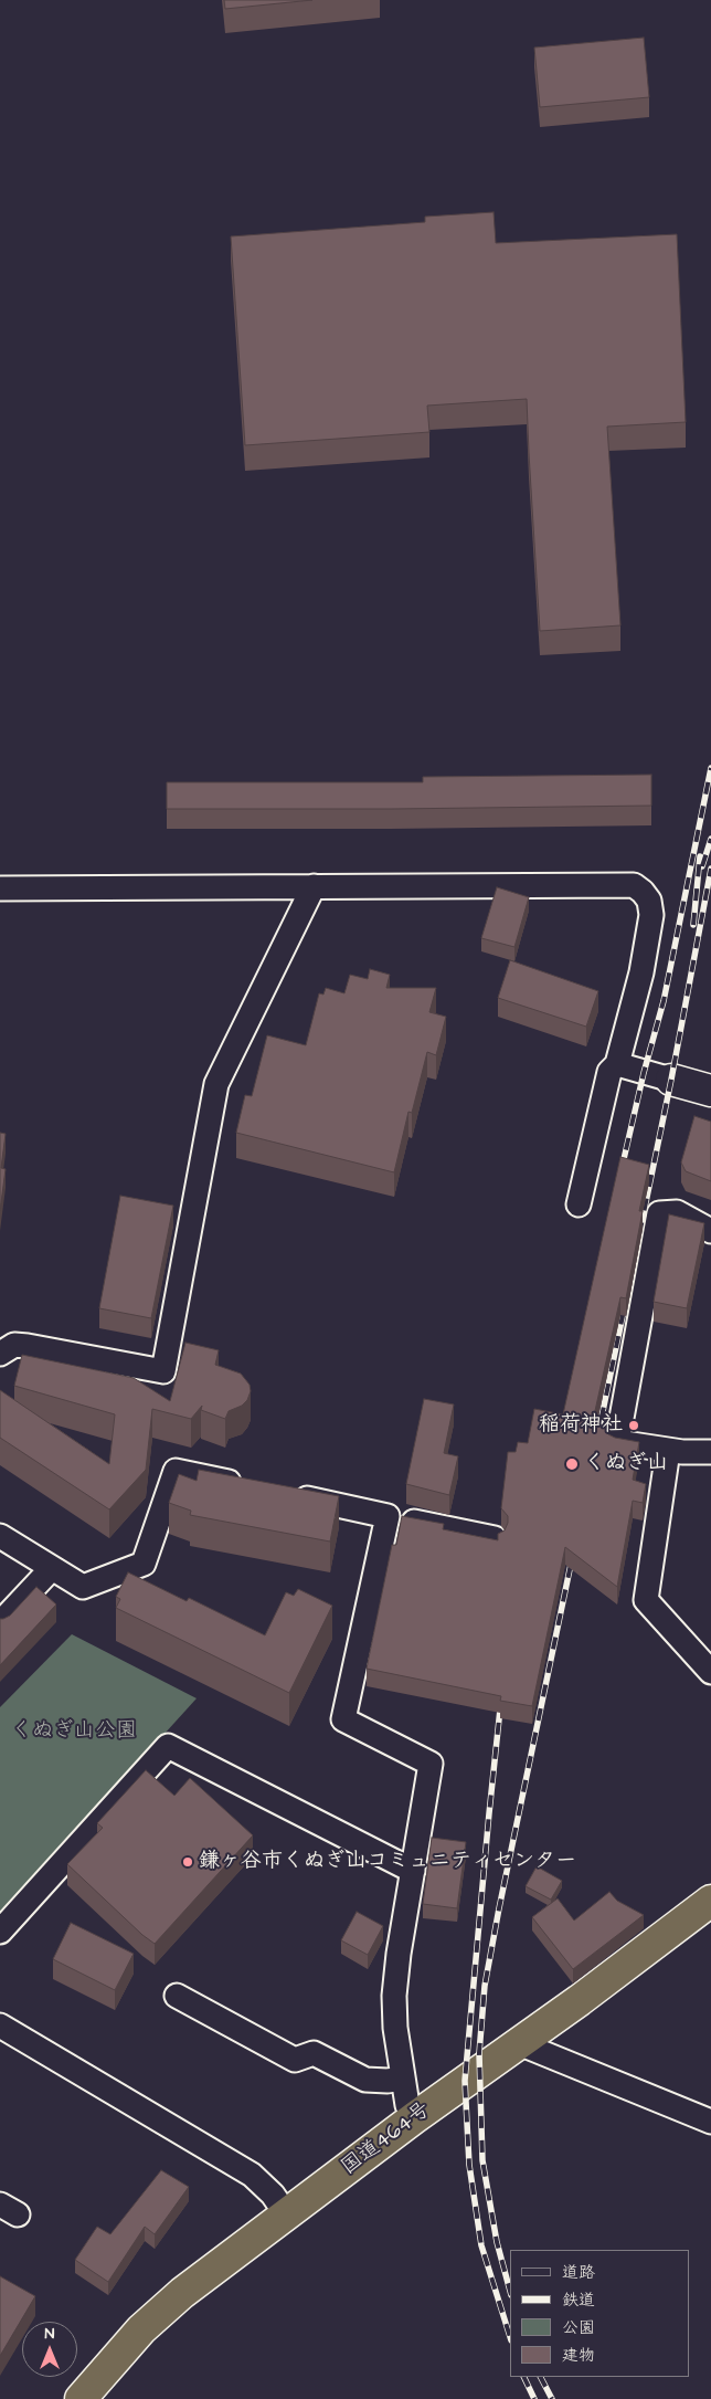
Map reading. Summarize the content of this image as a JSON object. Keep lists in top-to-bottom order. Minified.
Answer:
{"streets":{"highway":["国道464号"]},"parks":["くぬぎ山公園"],"places":["稲荷神社","くぬぎ山","鎌ヶ谷市くぬぎ山コミュニティセンター"],"legend":["道路","鉄道","公園","建物"],"north":"top"}
